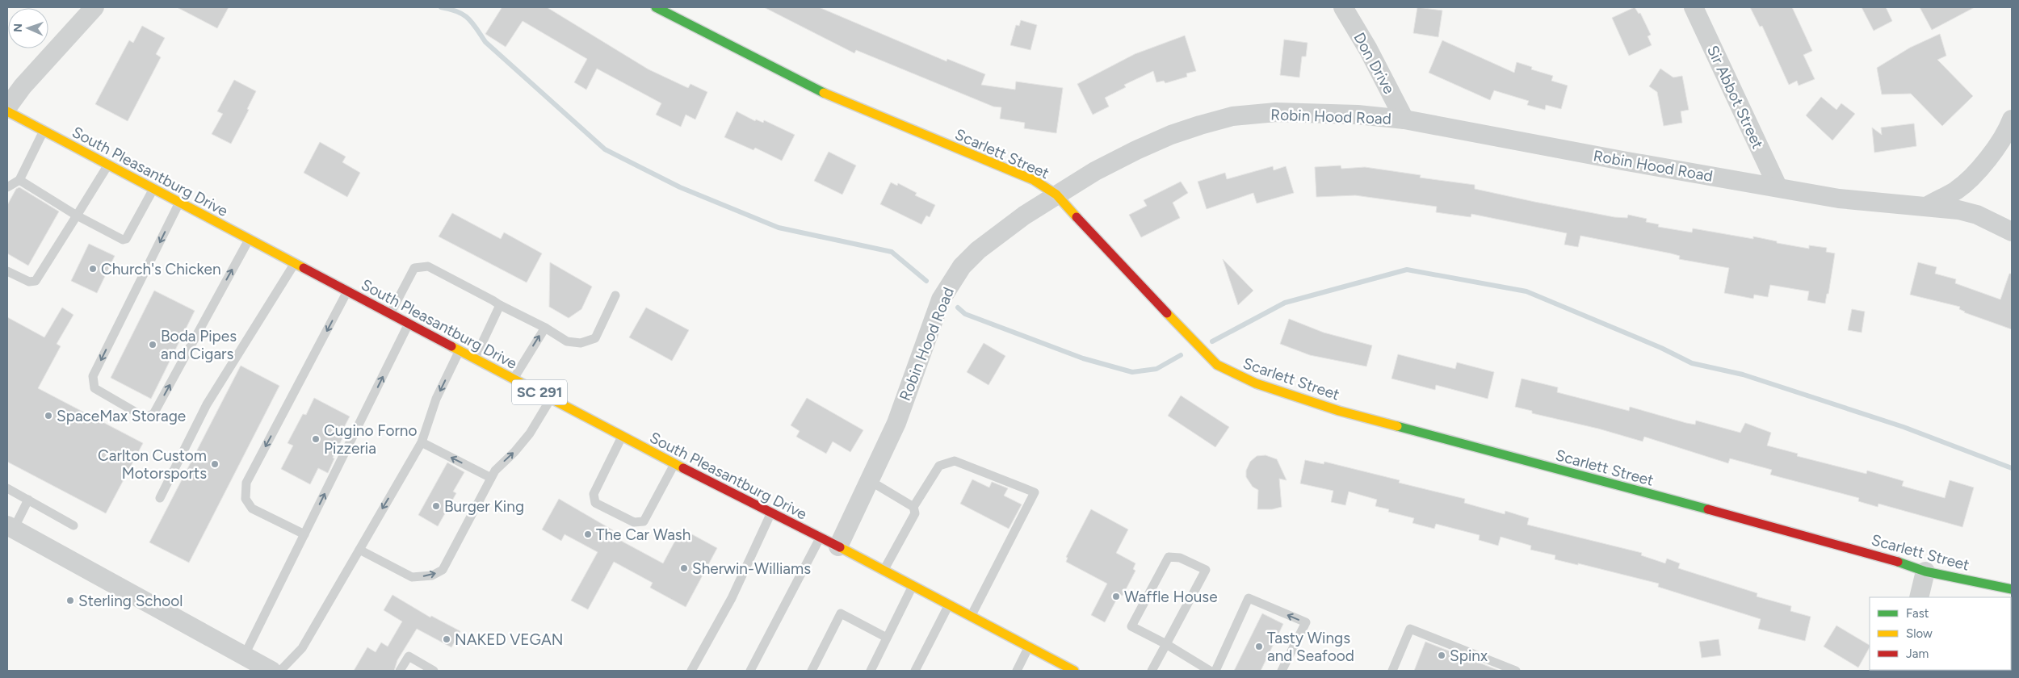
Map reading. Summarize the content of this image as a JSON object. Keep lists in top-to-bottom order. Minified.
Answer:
{"streets":{"street":["Don Drive","Sir Abbot Street","Robin Hood Road","Scarlett Street","South Pleasantburg Drive","SC 291"]},"crossings":[["Don Drive","Robin Hood Road"],["Sir Abbot Street","Robin Hood Road"],["Robin Hood Road","Scarlett Street"],["Robin Hood Road","South Pleasantburg Drive"]],"places":["Church's Chicken","Boda Pipes and Cigars","SpaceMax Storage","Cugino Forno Pizzeria","Carlton Custom Motorsports","Burger King","The Car Wash","Sherwin-Williams","Waffle House","Sterling School","NAKED VEGAN","Tasty Wings and Seafood","Spinx"],"legend":["Fast","Slow","Jam"],"north":"left"}
